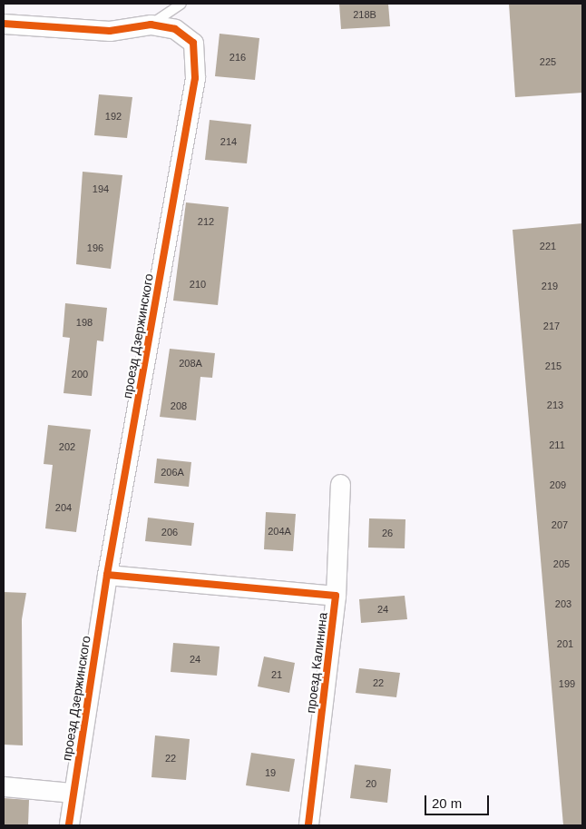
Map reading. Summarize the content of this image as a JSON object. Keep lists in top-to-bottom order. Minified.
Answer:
{"streets":{"street":["проезд Дзержинского","проезд Калинина"]},"crossings":[["проезд Дзержинского","проезд Калинина"]],"house_numbers":["218В","216","225","192","214","194","212","221","196","210","219","198","217","208А","215","200","213","208","211","202","206А","209","204","207","204А","206","26","205","203","24","201","24","21","22","199","22","19","20"],"scale_bar":"20 m"}
